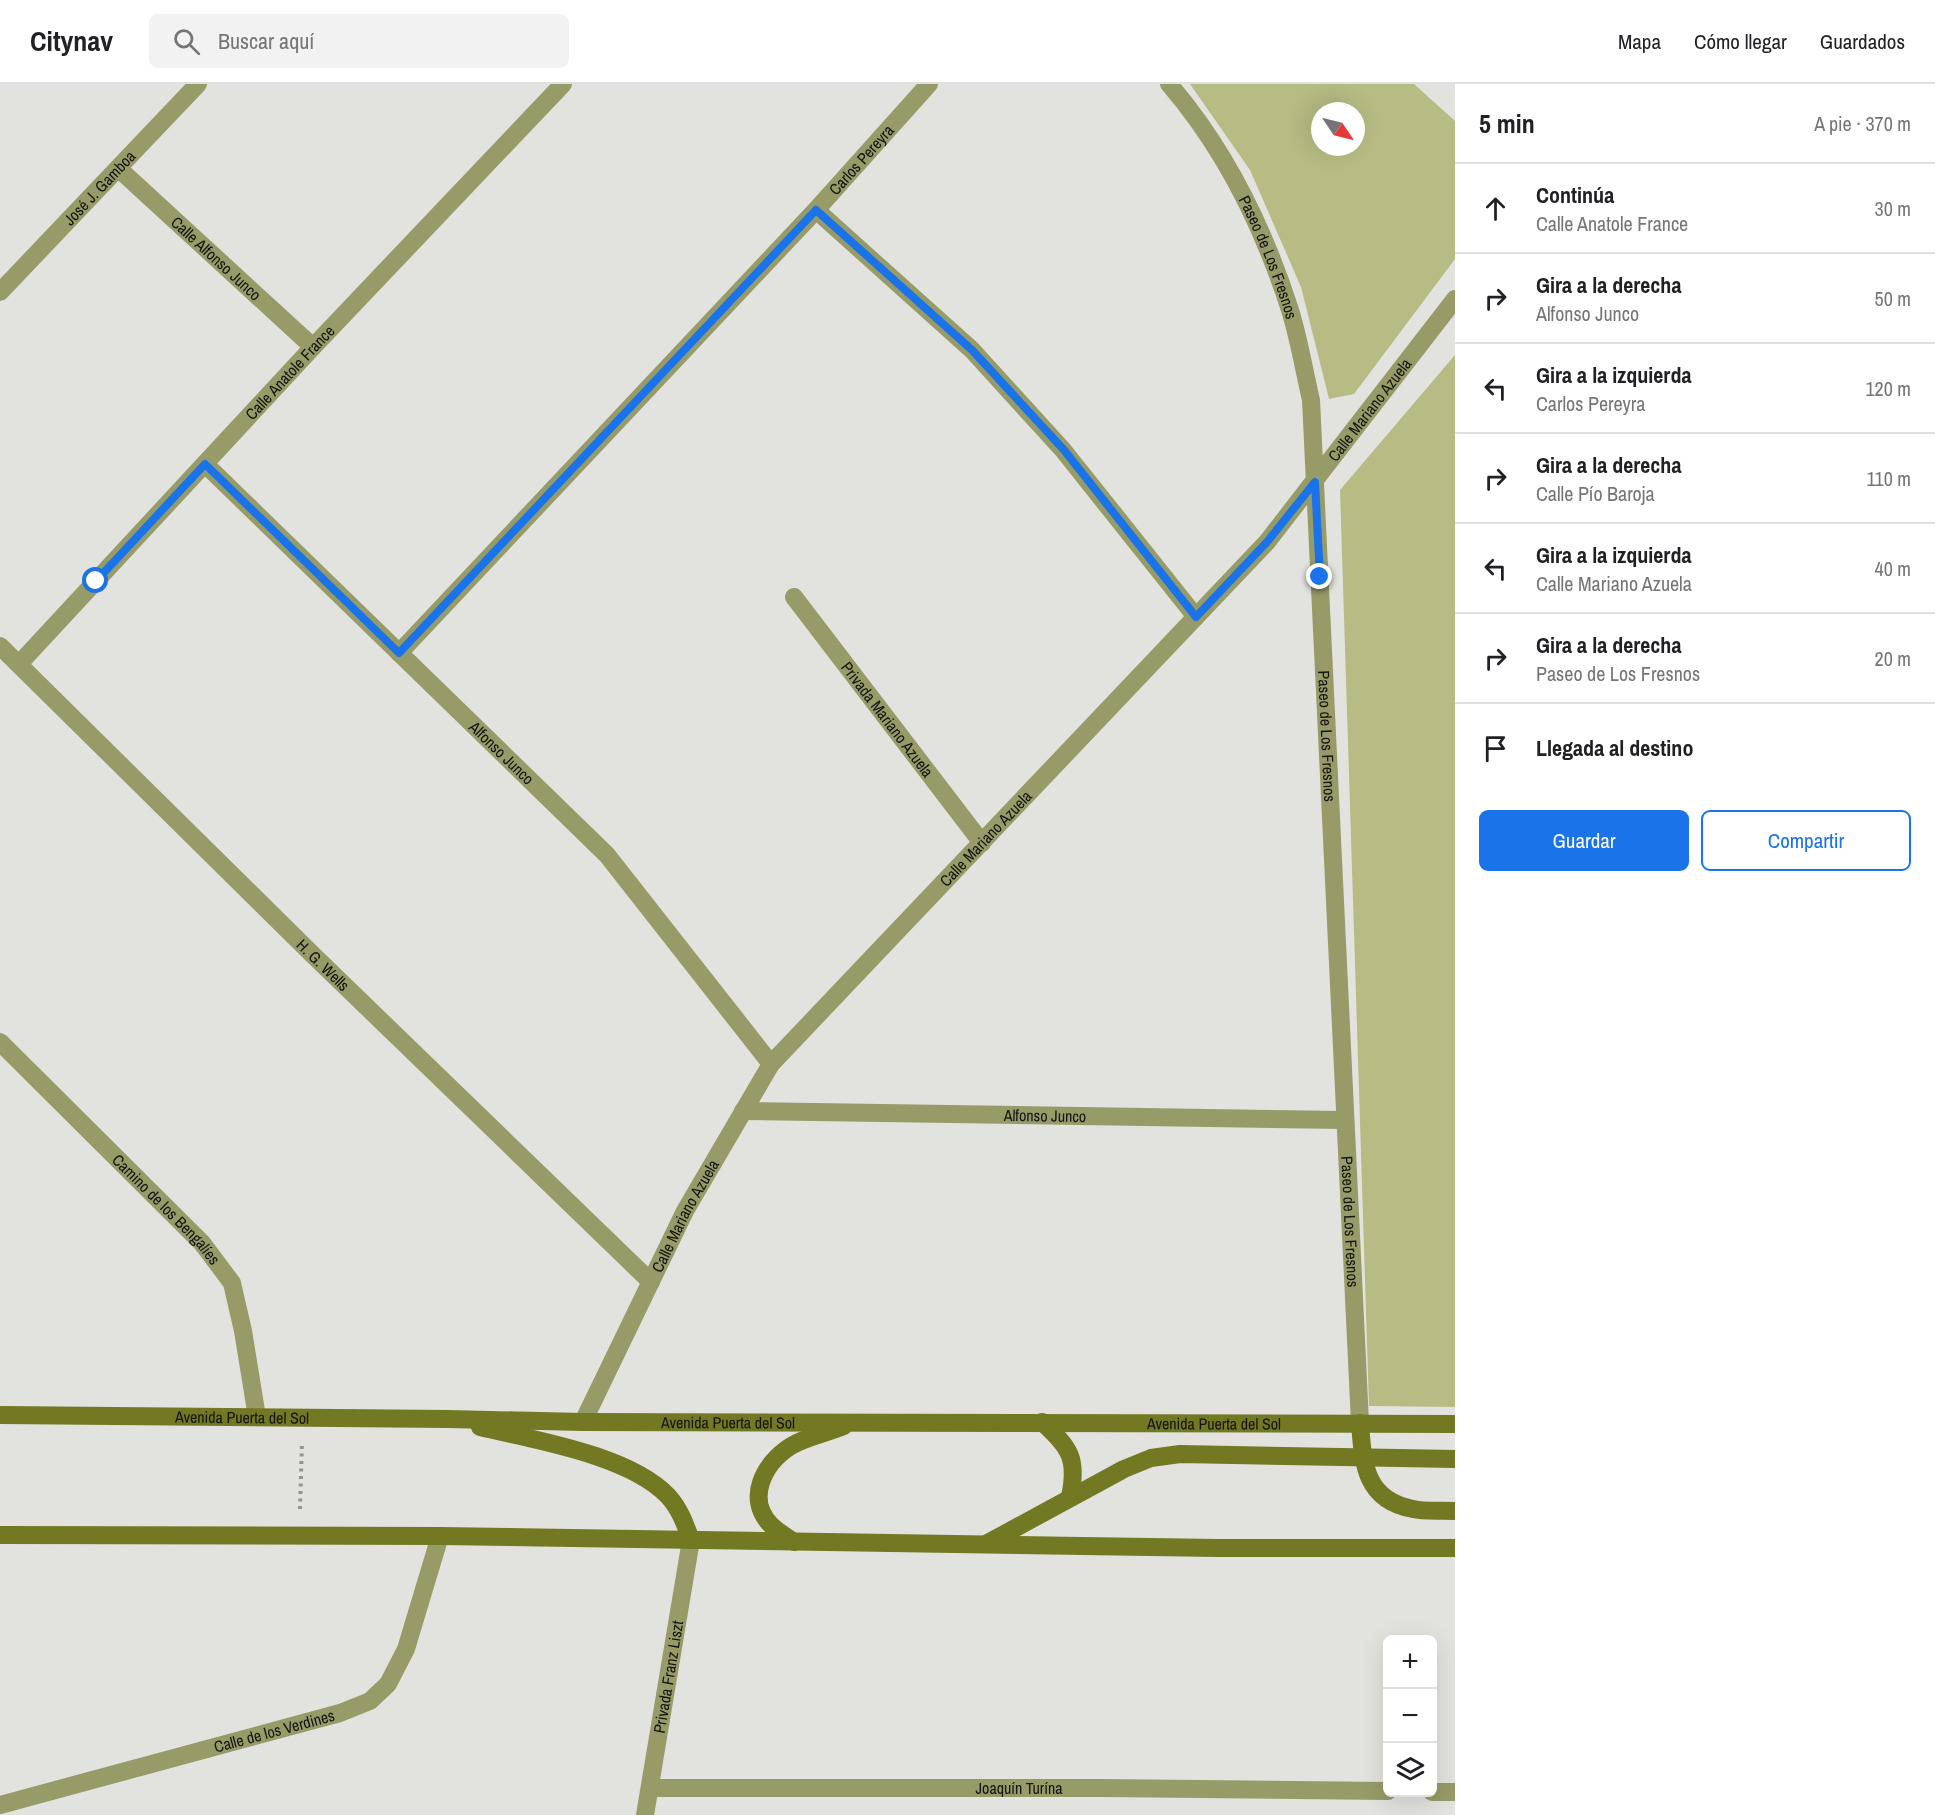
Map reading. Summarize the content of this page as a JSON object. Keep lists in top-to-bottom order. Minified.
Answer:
{"streets":{"main road":["Avenida Puerta del Sol"],"street":["Carlos Pereyra","José J. Gamboa","Calle Alfonso Junco","Paseo de Los Fresnos","Calle Anatole France","Calle Mariano Azuela","Privada Mariano Azuela","Alfonso Junco","H. G. Wells","Camino de los Bengalíes","Privada Franz Liszt","Calle de los Verdines","Joaquín Turína"]},"crossings":[["Carlos Pereyra","Alfonso Junco"],["José J. Gamboa","Calle Alfonso Junco"],["Calle Alfonso Junco","Calle Anatole France"],["Paseo de Los Fresnos","Calle Mariano Azuela"],["Paseo de Los Fresnos","Alfonso Junco"],["Paseo de Los Fresnos","Avenida Puerta del Sol"],["Calle Anatole France","Alfonso Junco"],["Calle Anatole France","H. G. Wells"],["Calle Mariano Azuela","Privada Mariano Azuela"],["Calle Mariano Azuela","Alfonso Junco"],["Calle Mariano Azuela","H. G. Wells"],["Calle Mariano Azuela","Avenida Puerta del Sol"],["Camino de los Bengalíes","Avenida Puerta del Sol"],["Privada Franz Liszt","Joaquín Turína"]],"north":"bottom right","page":{"header":"Citynav","search":"Buscar aquí","nav":["Mapa","Cómo llegar","Guardados"],"heading":["5 min","A pie · 370 m"],"list":[["Continúa","Calle Anatole France","30 m"],["Gira a la derecha","Alfonso Junco","50 m"],["Gira a la izquierda","Carlos Pereyra","120 m"],["Gira a la derecha","Calle Pío Baroja","110 m"],["Gira a la izquierda","Calle Mariano Azuela","40 m"],["Gira a la derecha","Paseo de Los Fresnos","20 m"],"Llegada al destino"],"buttons":["Guardar","Compartir"],"map_buttons":["+","−"]}}
